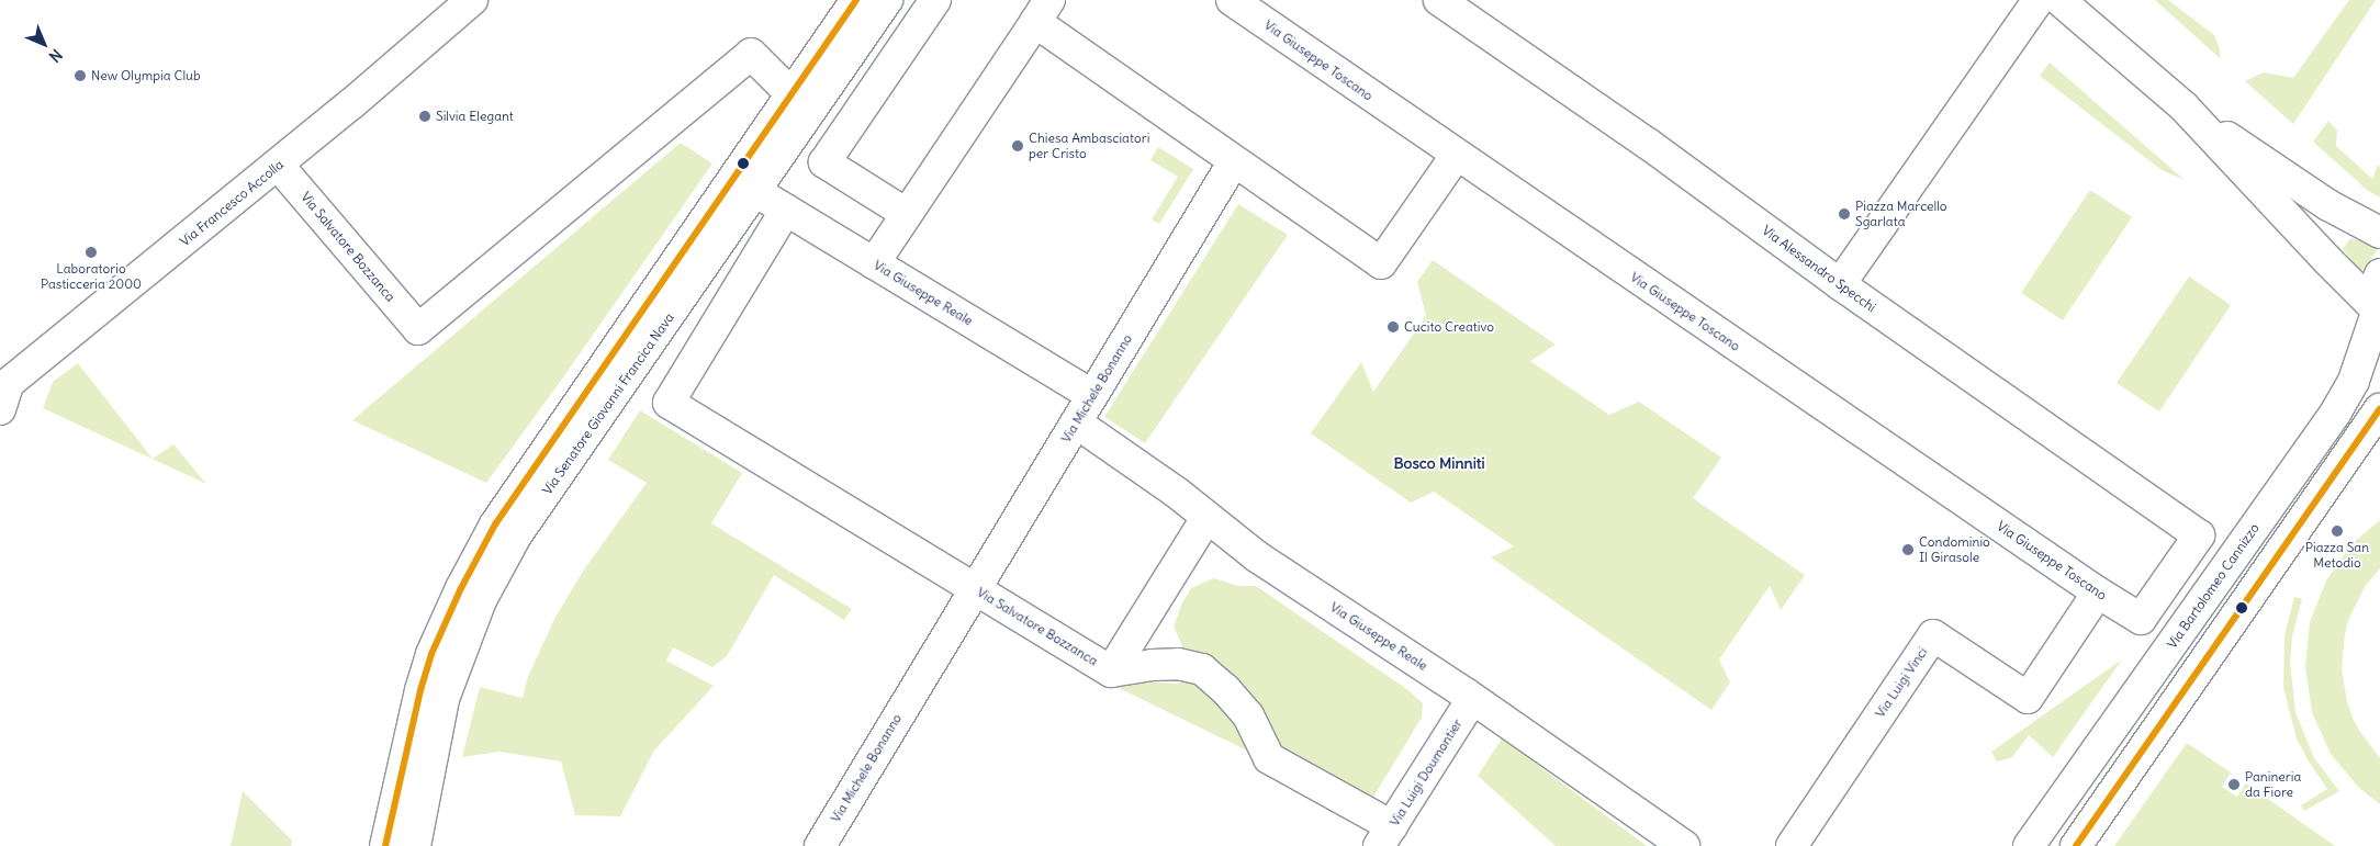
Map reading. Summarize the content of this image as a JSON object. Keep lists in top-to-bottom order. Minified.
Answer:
{"streets":{"street":["Via Giuseppe Toscano","Via Francesco Accolla","Via Salvatore Bozzanca","Via Alessandro Specchi","Via Giuseppe Reale","Via Michele Bonanno","Via Senatore Giovanni Francica Nava","Via Bartolomeo Cannizzo","Via Luigi Vinci","Via Luigi Doumontier"]},"crossings":[["Via Giuseppe Toscano","Via Alessandro Specchi"],["Via Giuseppe Toscano","Via Luigi Vinci"],["Via Francesco Accolla","Via Salvatore Bozzanca"],["Via Salvatore Bozzanca","Via Giuseppe Reale"],["Via Salvatore Bozzanca","Via Michele Bonanno"],["Via Salvatore Bozzanca","Via Senatore Giovanni Francica Nava"],["Via Salvatore Bozzanca","Via Luigi Doumontier"],["Via Giuseppe Reale","Via Michele Bonanno"],["Via Giuseppe Reale","Via Senatore Giovanni Francica Nava"],["Via Giuseppe Reale","Via Luigi Doumontier"]],"districts":["Bosco Minniti"],"places":["New Olympia Club","Silvia Elegant","Chiesa Ambasciatori per Cristo","Piazza Marcello Sgarlata","Laboratorio Pasticceria 2000","Cucito Creativo","Piazza San Metodio","Condominio Il Girasole","Panineria da Fiore"],"north":"bottom right"}
